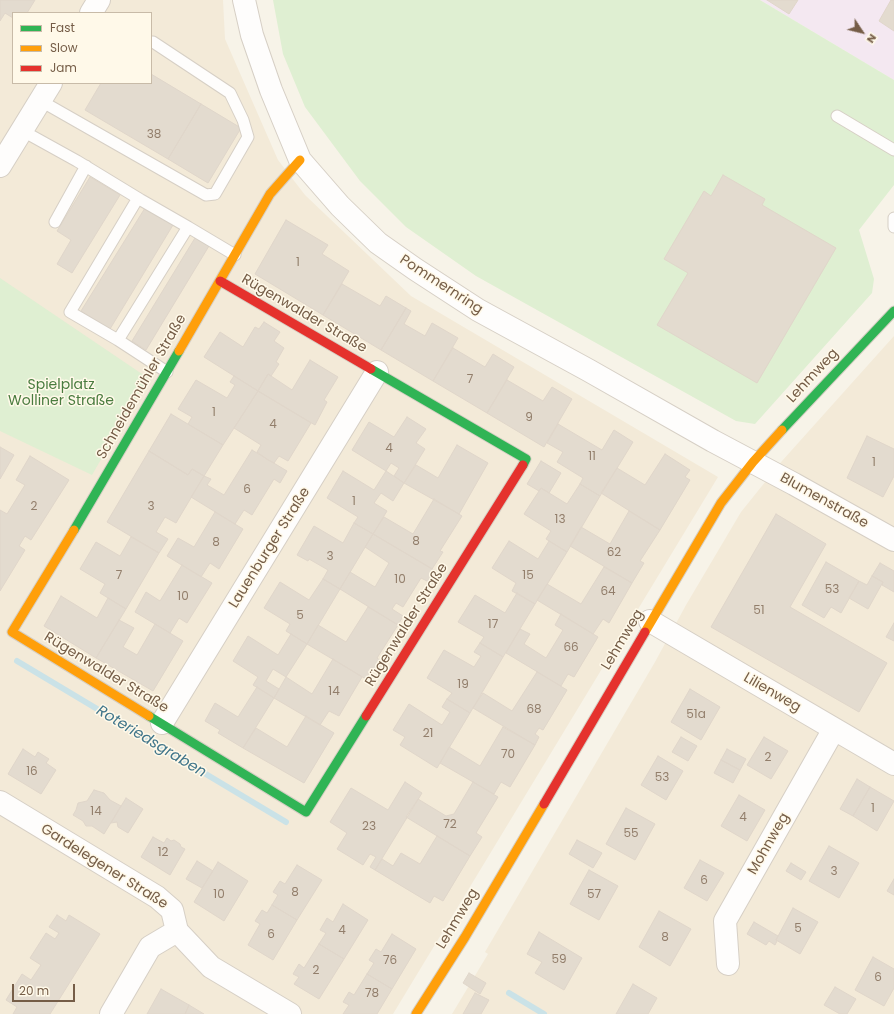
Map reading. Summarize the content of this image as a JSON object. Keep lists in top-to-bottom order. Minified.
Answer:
{"streets":{"street":["Pommernring","Rügenwalder Straße","Lehmweg","Schneidemühler Straße","Blumenstraße","Lauenburger Straße","Lilienweg","Mohnweg","Gardelegener Straße"]},"crossings":[["Pommernring","Lehmweg"],["Pommernring","Schneidemühler Straße"],["Pommernring","Blumenstraße"],["Rügenwalder Straße","Schneidemühler Straße"],["Rügenwalder Straße","Lauenburger Straße"],["Lehmweg","Blumenstraße"],["Lehmweg","Lilienweg"],["Lilienweg","Mohnweg"]],"water":["Roteriedsgraben"],"parks":["Spielplatz Wolliner Straße"],"house_numbers":["38","1","7","1","9","4","4","11","1","6","1","2","3","13","8","8","62","3","7","15","10","53","64","10","51","5","17","66","19","14","68","51a","21","70","2","16","53","1","14","4","72","23","55","12","3","6","8","10","57","5","4","6","8","59","76","2","6","78"],"legend":["Fast","Slow","Jam"],"scale_bar":"20 m","north":"bottom right"}
